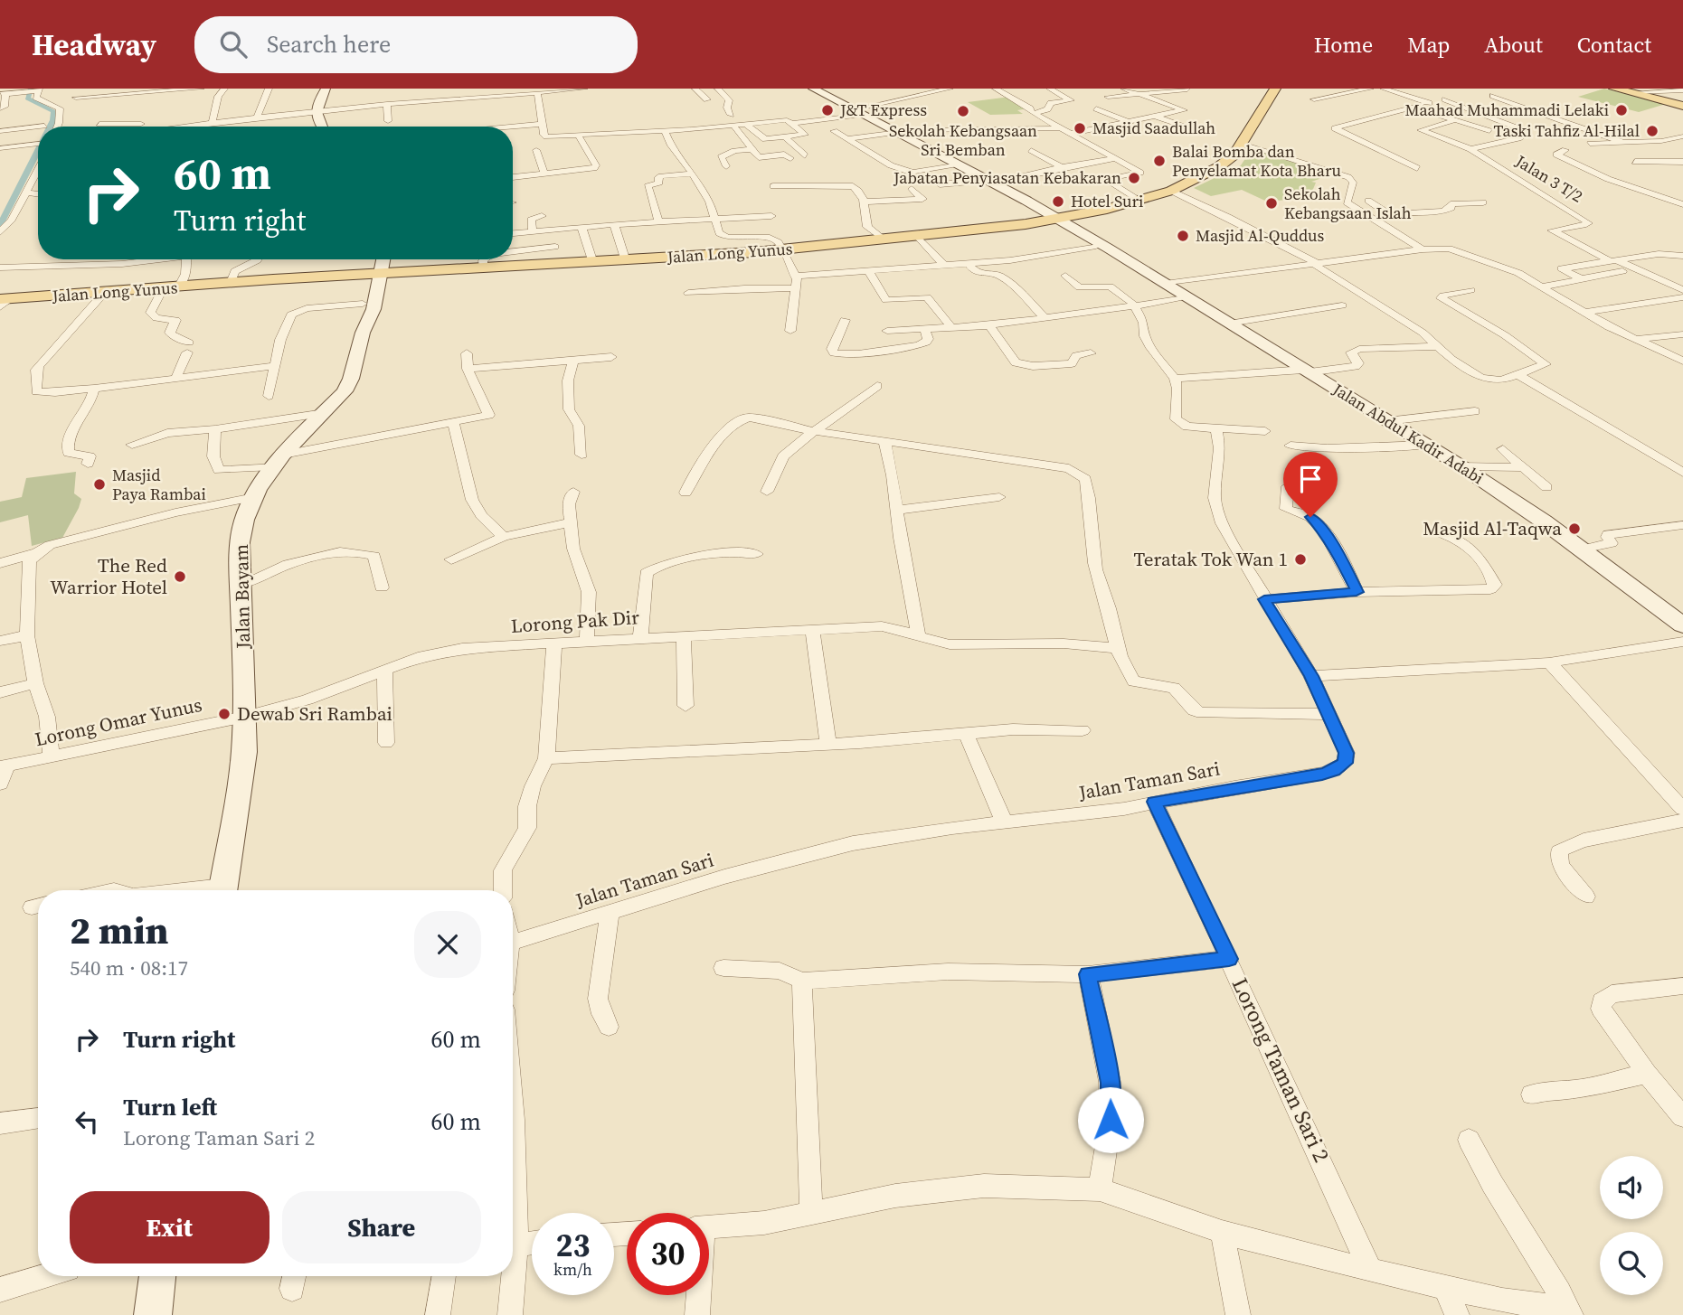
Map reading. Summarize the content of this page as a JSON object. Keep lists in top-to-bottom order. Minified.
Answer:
{"streets":{"main road":["Jalan Long Yunus","Jalan Abdul Kadir Adabi","Jalan Bayam"],"street":["Jalan 3 T/2","Lorong Pak Dir","Lorong Omar Yunus","Jalan Taman Sari","Lorong Taman Sari 2"]},"crossings":[["Jalan Long Yunus","Jalan Abdul Kadir Adabi"],["Jalan Bayam","Lorong Pak Dir"],["Jalan Bayam","Lorong Omar Yunus"],["Lorong Pak Dir","Lorong Omar Yunus"],["Jalan Taman Sari","Lorong Taman Sari 2"]],"places":["J&T Express","Maahad Muhammadi Lelaki","Sekolah Kebangsaan Sri Bemban","Masjid Saadullah","Taski Tahfiz Al-Hilal","Balai Bomba dan Penyelamat Kota Bharu","Jabatan Penyiasatan Kebakaran","Hotel Suri","Sekolah Kebangsaan Islah","Masjid Al-Quddus","Masjid Paya Rambai","Masjid Al-Taqwa","Teratak Tok Wan 1","The Red Warrior Hotel","Dewab Sri Rambai"],"page":{"header":"Headway","search":"Search here","nav":["Home","Map","About","Contact"],"turn":["60 m","Turn right"],"heading":["2 min","540 m · 08:17"],"list":[{"name":"Turn right","value":"60 m"},{"name":"Turn left","note":"Lorong Taman Sari 2","value":"60 m"}],"buttons":["Exit","Share"],"speed":"23 km/h","limit":"30"}}
